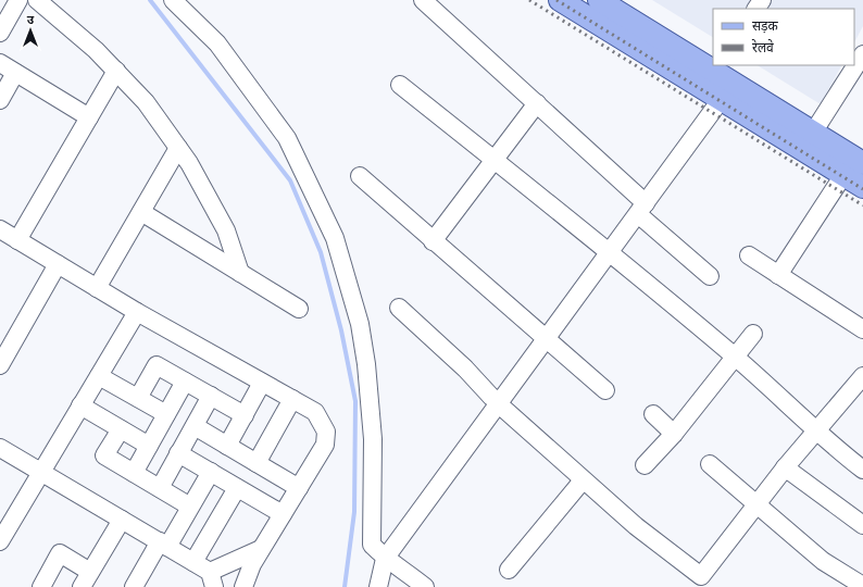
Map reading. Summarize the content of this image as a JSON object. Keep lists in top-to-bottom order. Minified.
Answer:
{"legend":["सड़क","रेलवे"],"north":"top"}
